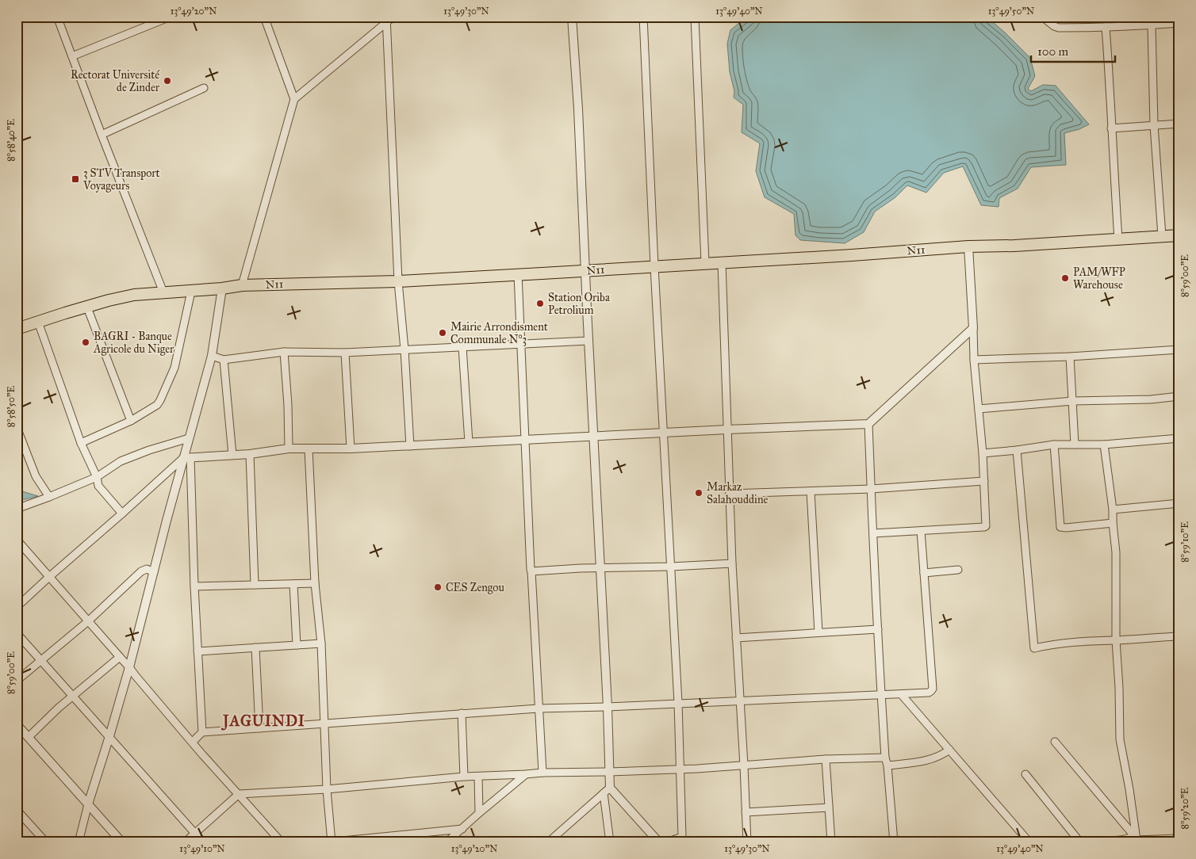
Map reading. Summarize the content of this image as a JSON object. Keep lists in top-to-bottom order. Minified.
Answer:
{"streets":{"main road":["N11"]},"districts":["JAGUINDI"],"places":{"other":["Rectorat Université de Zinder","PAM/WFP Warehouse","Station Oriba Petrolium","Mairie Arrondisment Communale N°3","BAGRI - Banque Agricole du Niger","Markaz Salahouddine","CES Zengou"],"transit":["3 STV Transport Voyageurs"]},"scale_bar":"100 m","coordinates":["13°49'20\"N","13°49'30\"N","13°49'40\"N","13°49'50\"N","8°58'40\"E","8°59'00\"E","8°58'50\"E","8°59'10\"E","8°59'20\"E","13°49'10\"N"]}
